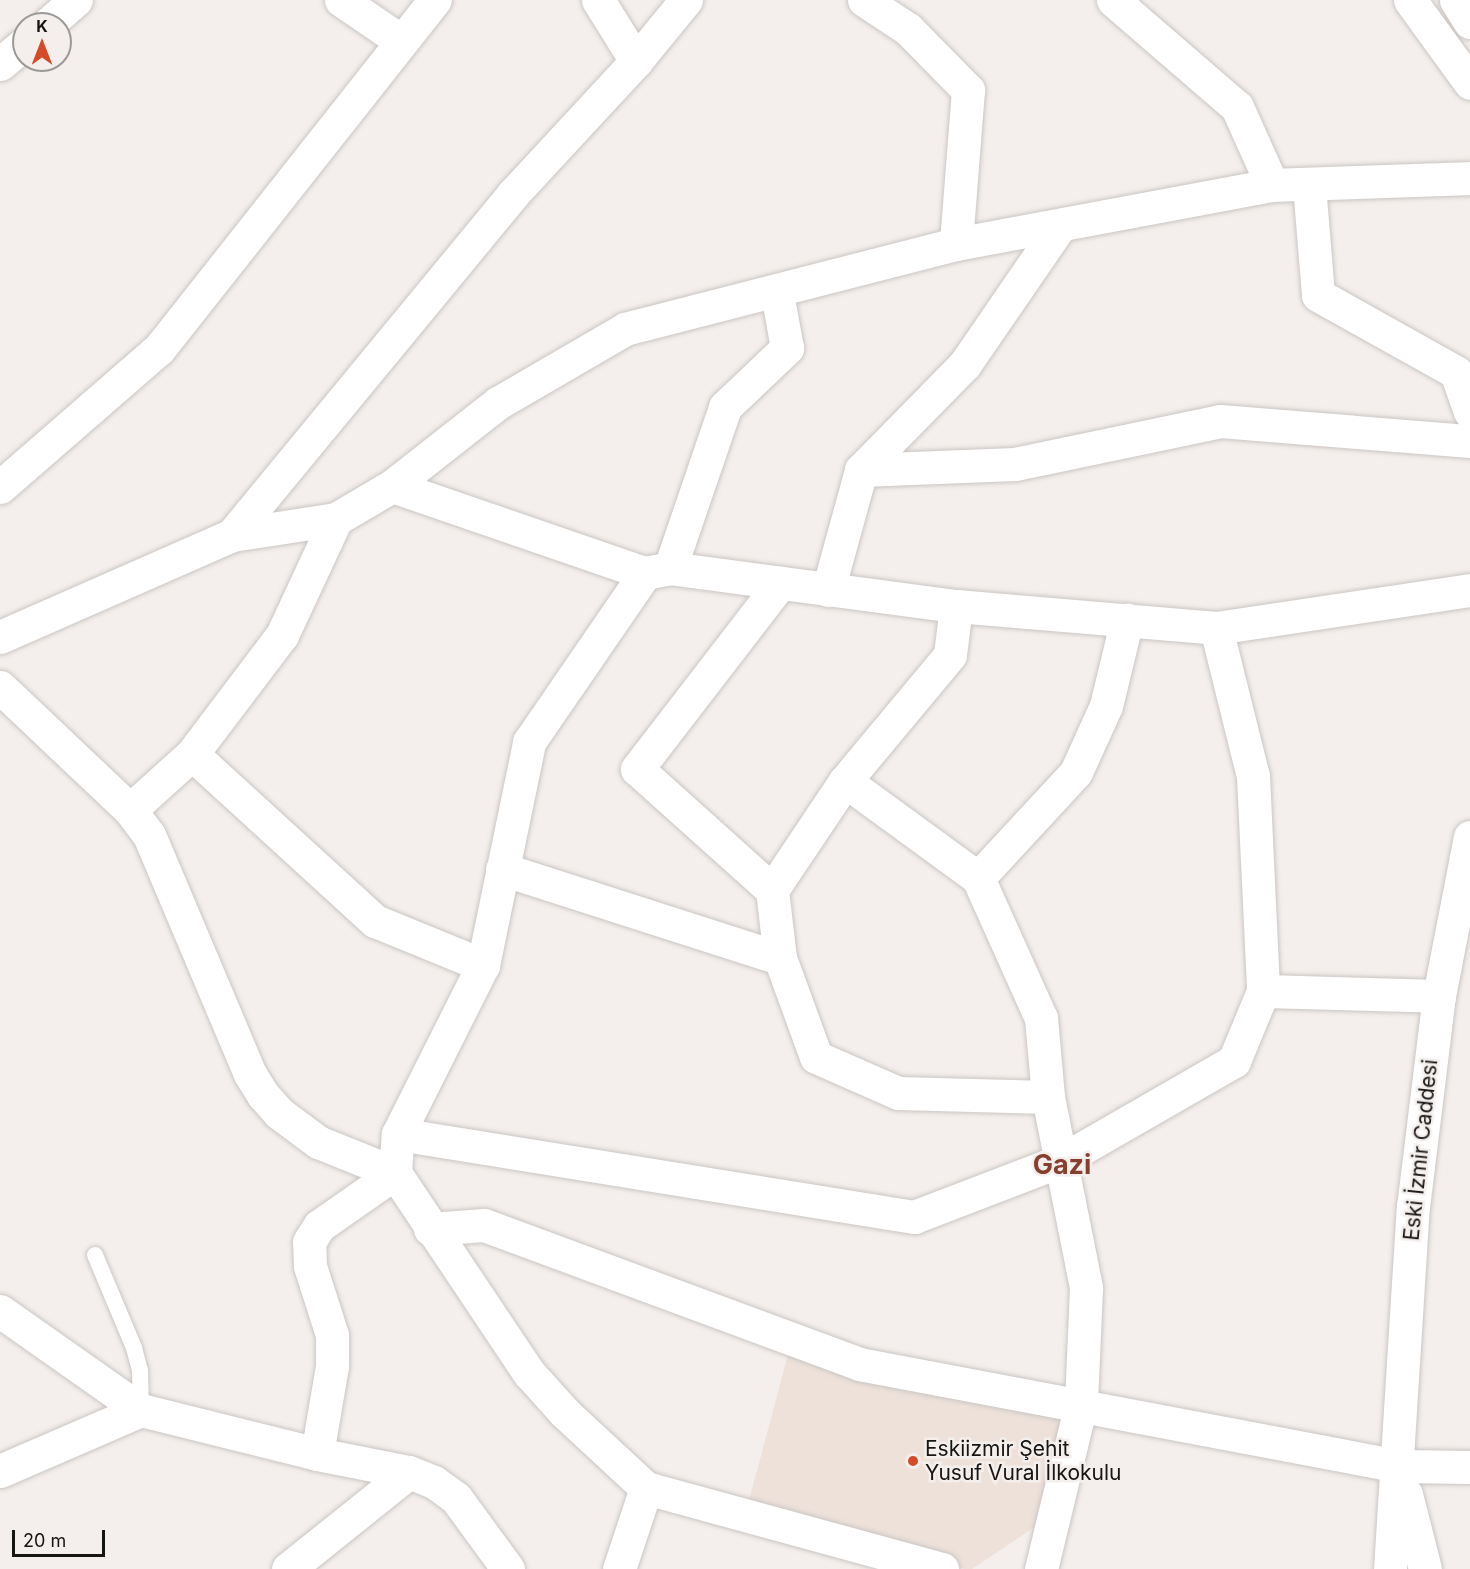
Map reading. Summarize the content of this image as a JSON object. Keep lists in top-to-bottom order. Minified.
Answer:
{"streets":{"street":["Eski İzmir Caddesi"]},"districts":["Gazi"],"places":["Eskiizmir Şehit Yusuf Vural İlkokulu"],"scale_bar":"20 m","north":"top"}
